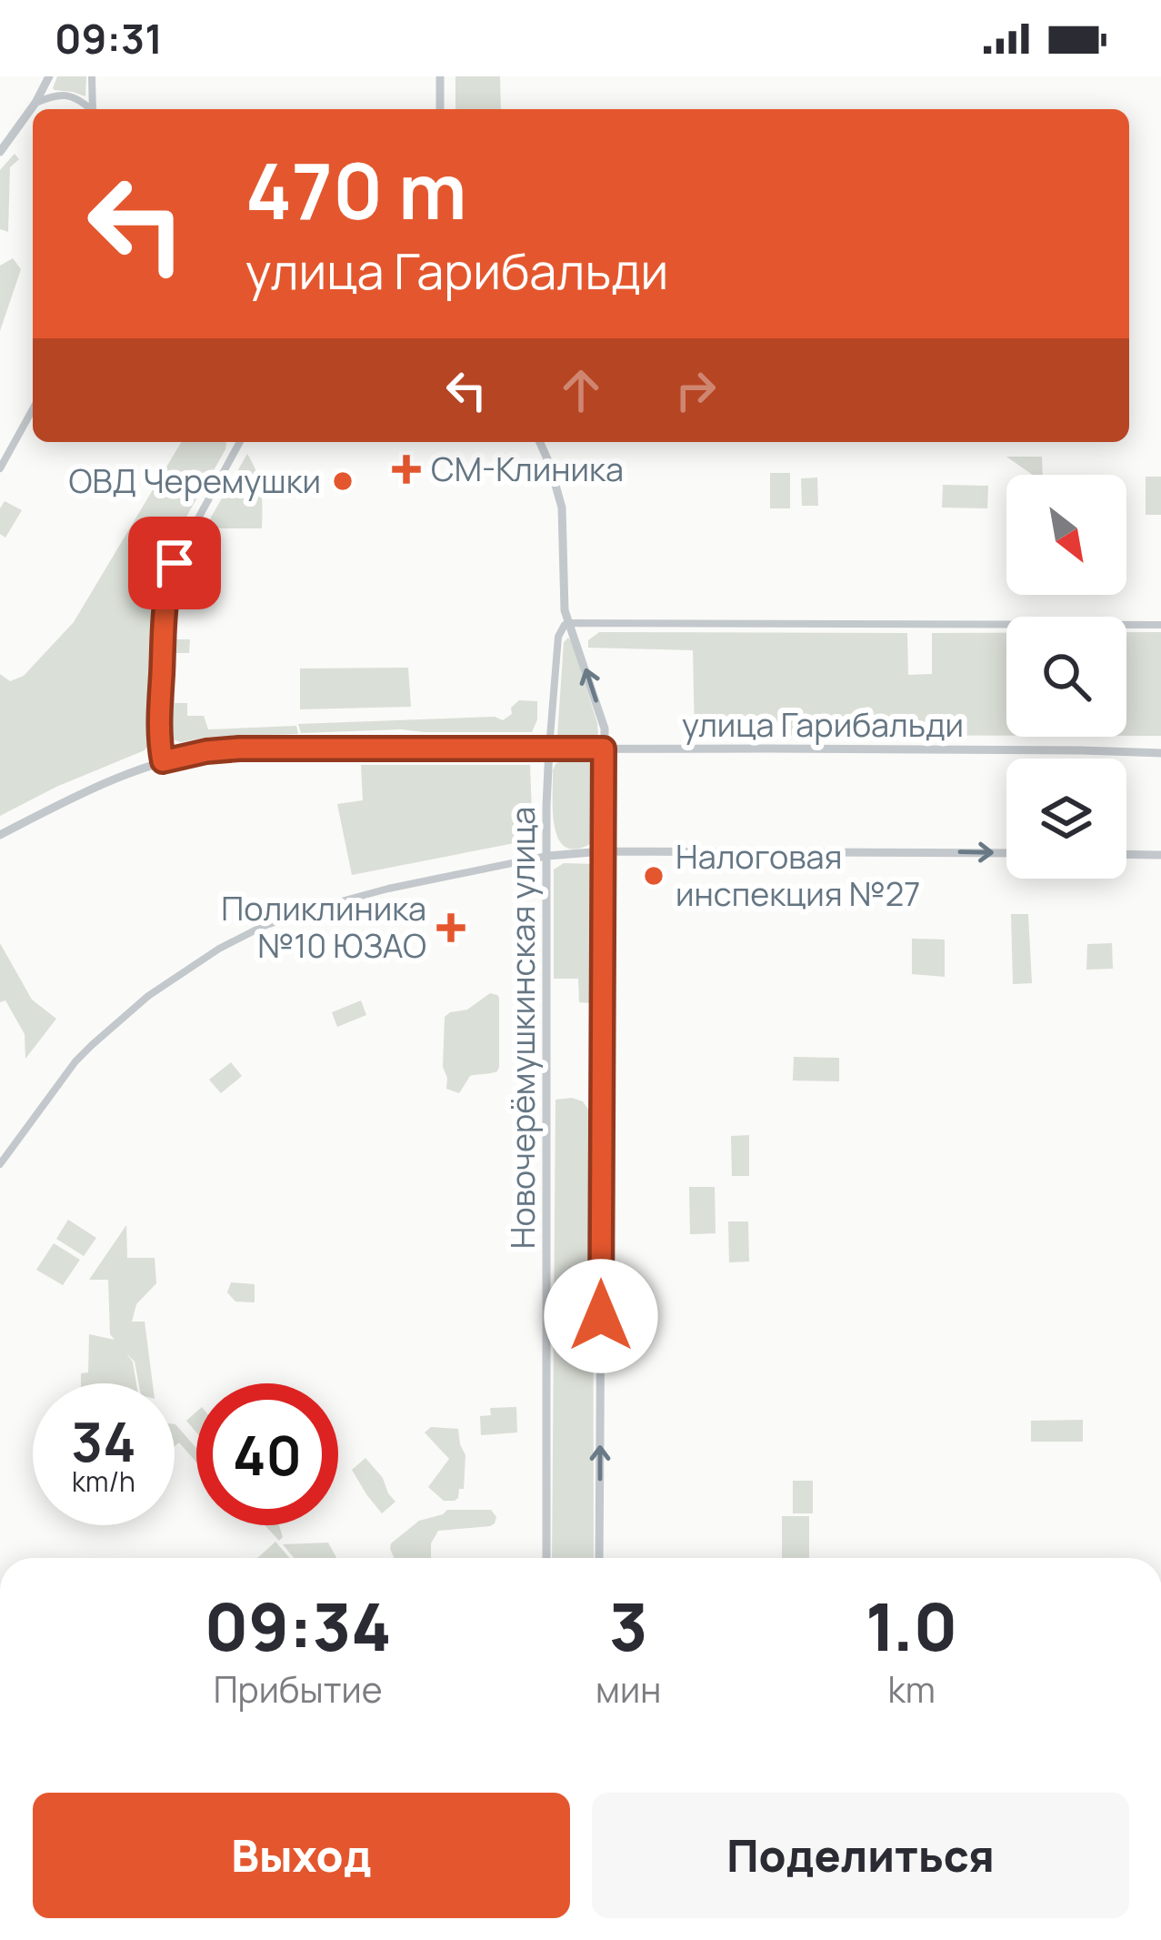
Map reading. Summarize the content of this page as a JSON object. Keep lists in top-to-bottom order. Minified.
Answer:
{"streets":{"street":["улица Гарибальди","Новочерёмушкинская улица"]},"crossings":[["улица Гарибальди","Новочерёмушкинская улица"]],"places":{"health":["СМ-Клиника","Поликлиника №10 ЮЗАО"],"other":["ОВД Черемушки","Налоговая инспекция №27"]},"north":"bottom right","page":{"status":"09:31","turn":["470 m","улица Гарибальди"],"speed":"34 km/h","limit":"40","eta":["09:34","Прибытие","3","мин","1.0","km"],"buttons":["Выход","Поделиться"]}}
